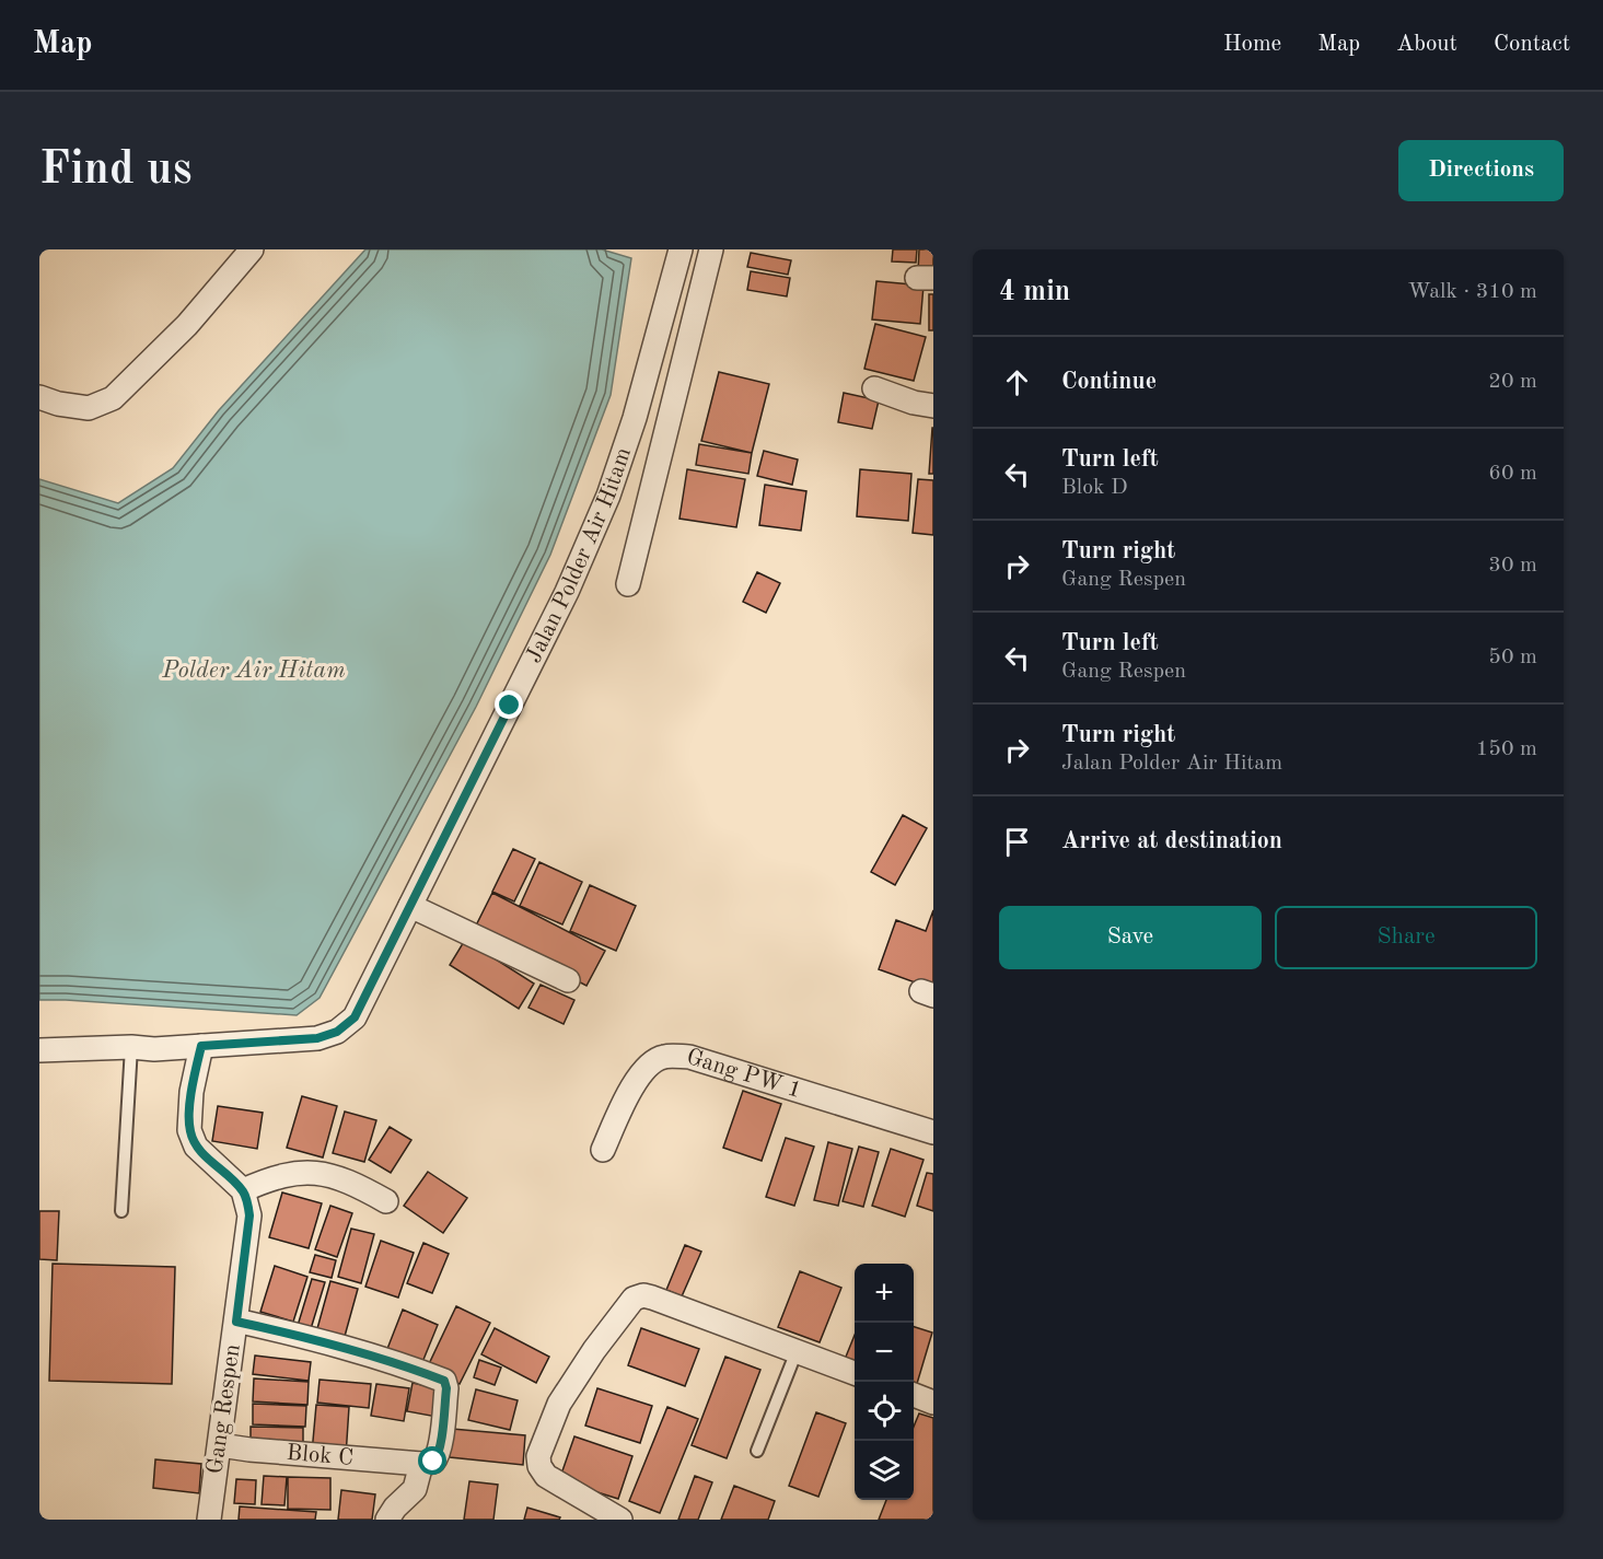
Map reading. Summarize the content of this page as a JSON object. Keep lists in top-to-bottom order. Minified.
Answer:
{"streets":{"street":["Jalan Polder Air Hitam","Gang PW 1","Gang Respen","Blok C"]},"crossings":[["Gang Respen","Blok C"]],"water":["Polder Air Hitam"],"page":{"header":"Map","nav":["Home","Map","About","Contact"],"buttons":["Directions",["Save","Share"]],"title":"Find us","heading":["4 min","Walk · 310 m"],"list":[["Continue","20 m"],["Turn left","Blok D","60 m"],["Turn right","Gang Respen","30 m"],["Turn left","Gang Respen","50 m"],["Turn right","Jalan Polder Air Hitam","150 m"],"Arrive at destination"],"map_buttons":["+","−"]}}
